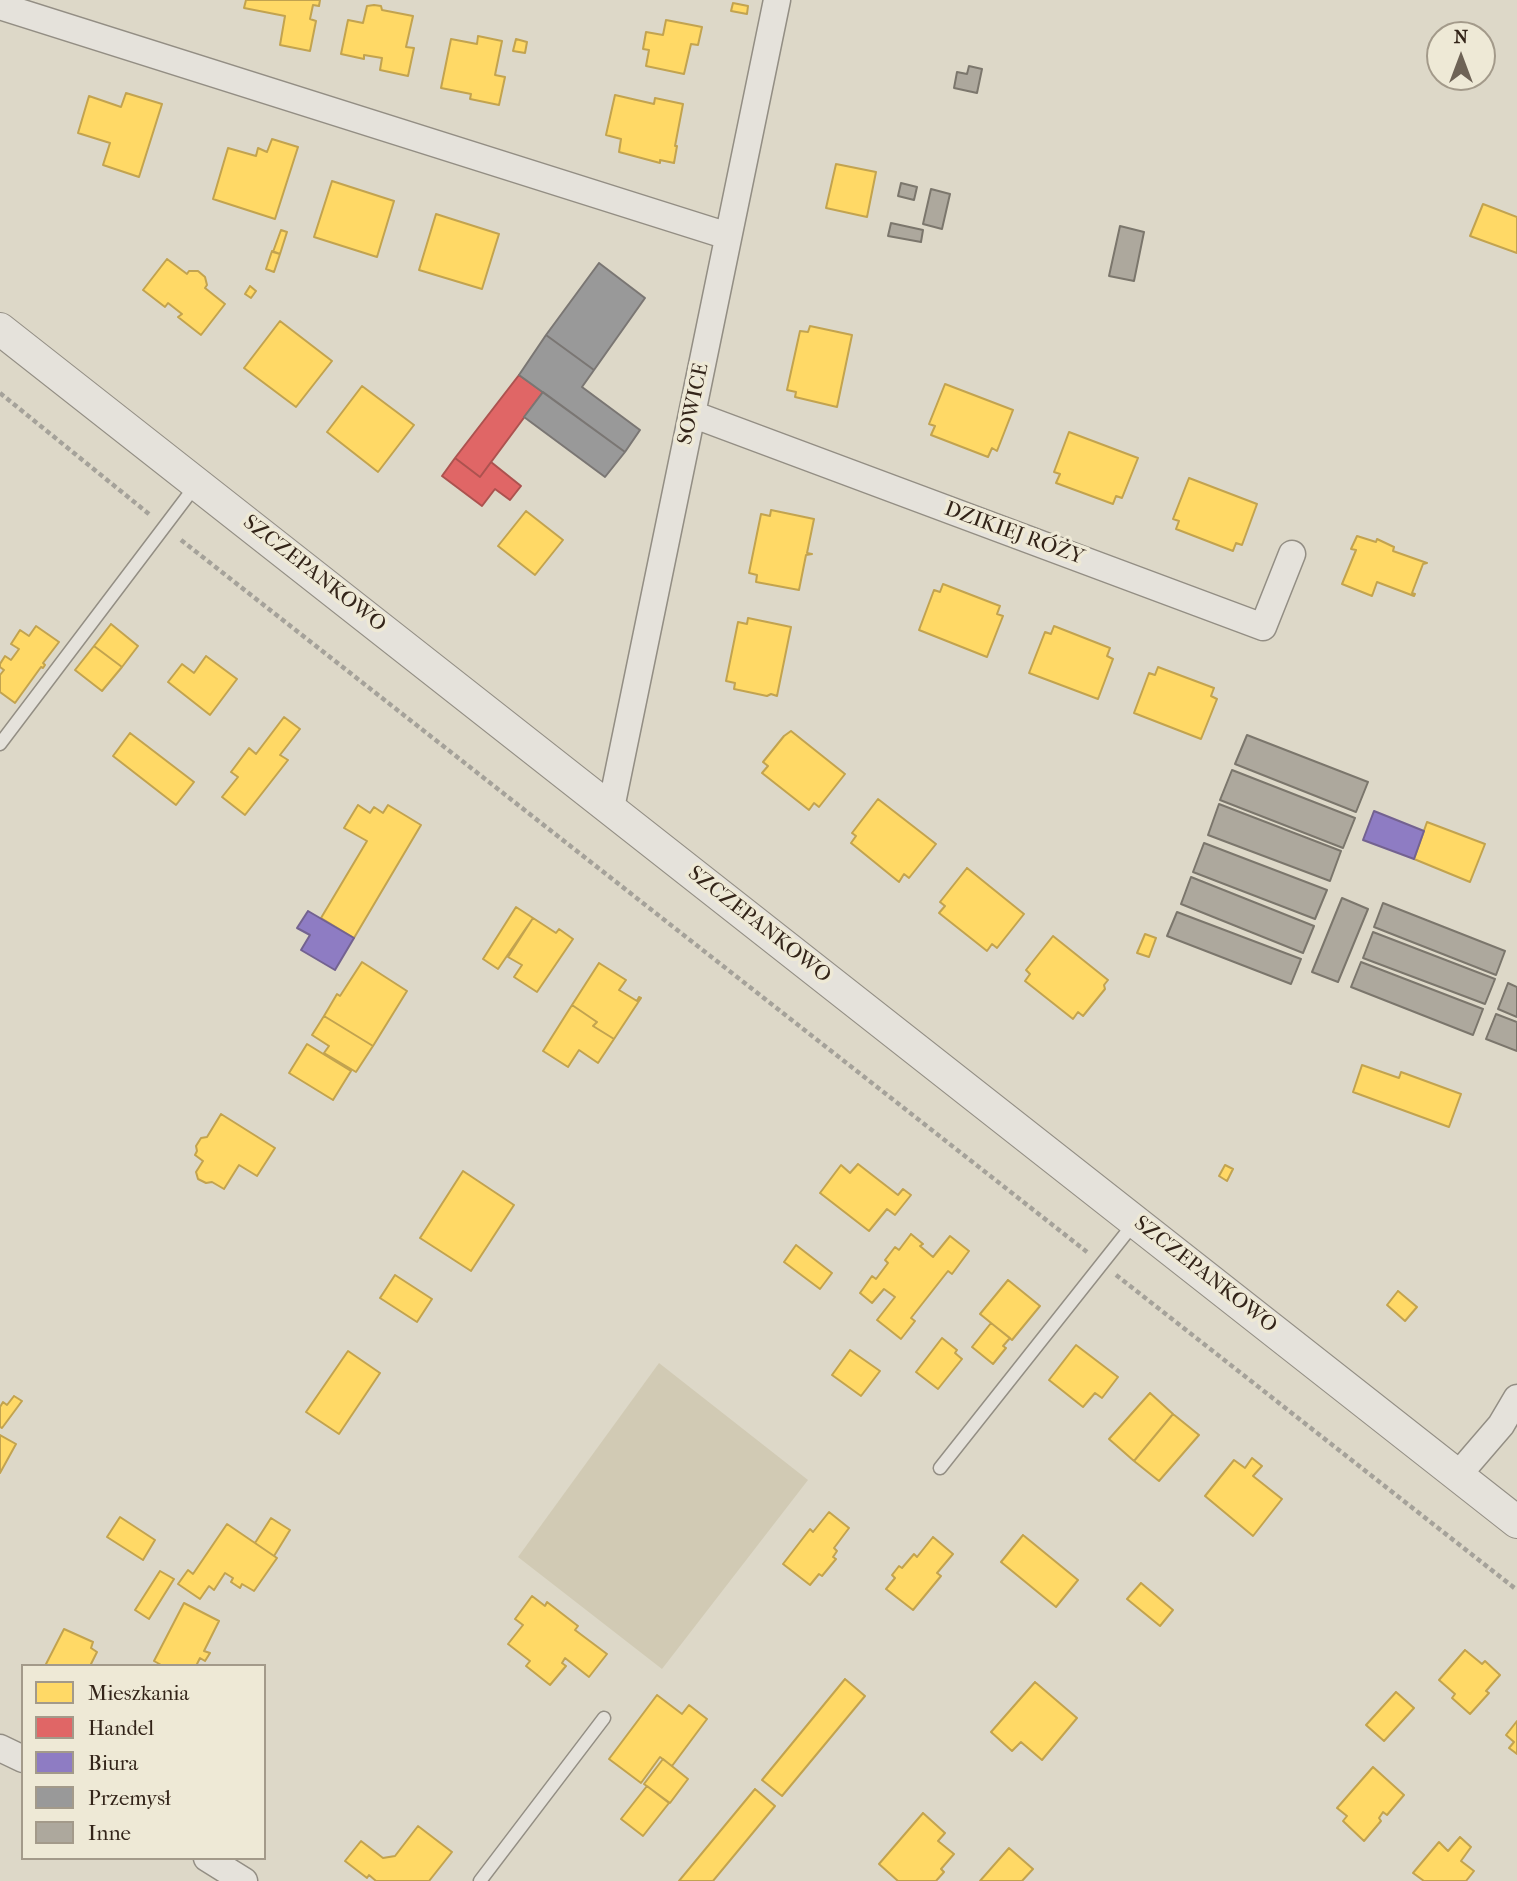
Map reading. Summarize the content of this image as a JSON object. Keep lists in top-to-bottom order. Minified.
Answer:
{"streets":{"street":["SOWICE","DZIKIEJ RÓŻY","SZCZEPANKOWO"]},"crossings":[["SOWICE","DZIKIEJ RÓŻY"],["SOWICE","SZCZEPANKOWO"]],"legend":["Mieszkania","Handel","Biura","Przemysł","Inne"],"north":"top"}
